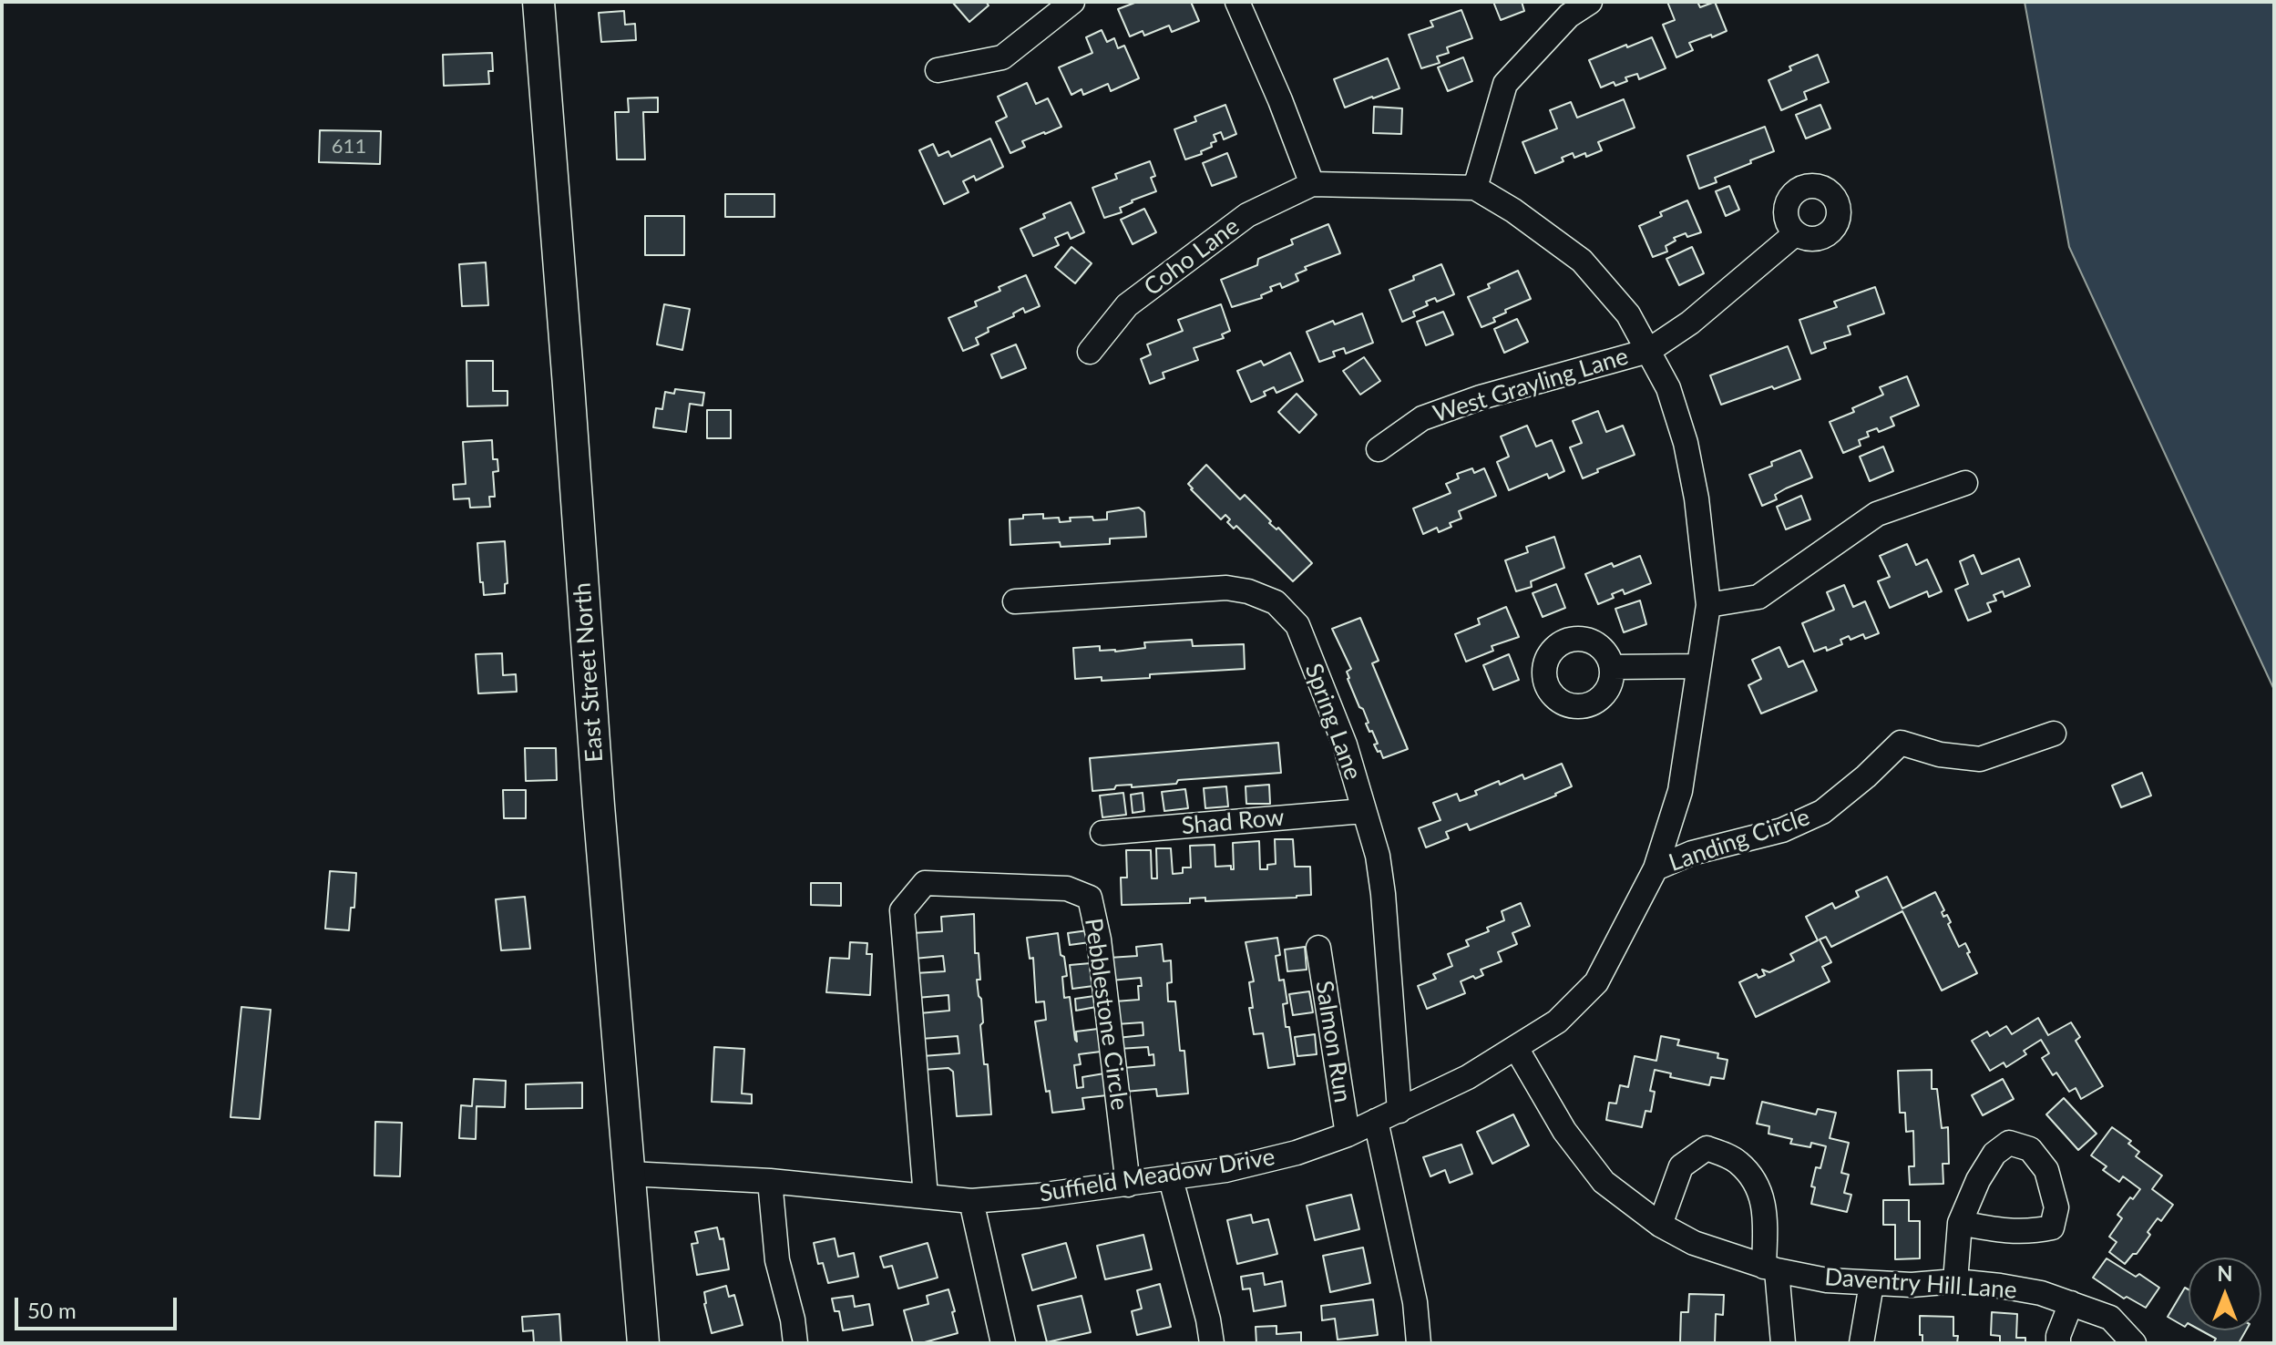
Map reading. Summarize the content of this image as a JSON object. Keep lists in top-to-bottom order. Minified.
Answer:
{"streets":{"main road":["East Street North"],"street":["Coho Lane","West Grayling Lane","Spring Lane","Shad Row","Landing Circle","Pebblestone Circle","Salmon Run","Suffield Meadow Drive","Daventry Hill Lane"]},"crossings":[["West Grayling Lane","Suffield Meadow Drive"],["East Street North","Suffield Meadow Drive"],["Spring Lane","Shad Row"],["Spring Lane","Suffield Meadow Drive"],["Landing Circle","Suffield Meadow Drive"],["Pebblestone Circle","Suffield Meadow Drive"],["Salmon Run","Suffield Meadow Drive"],["Suffield Meadow Drive","Daventry Hill Lane"]],"house_numbers":["611"],"scale_bar":"50 m","north":"top"}
